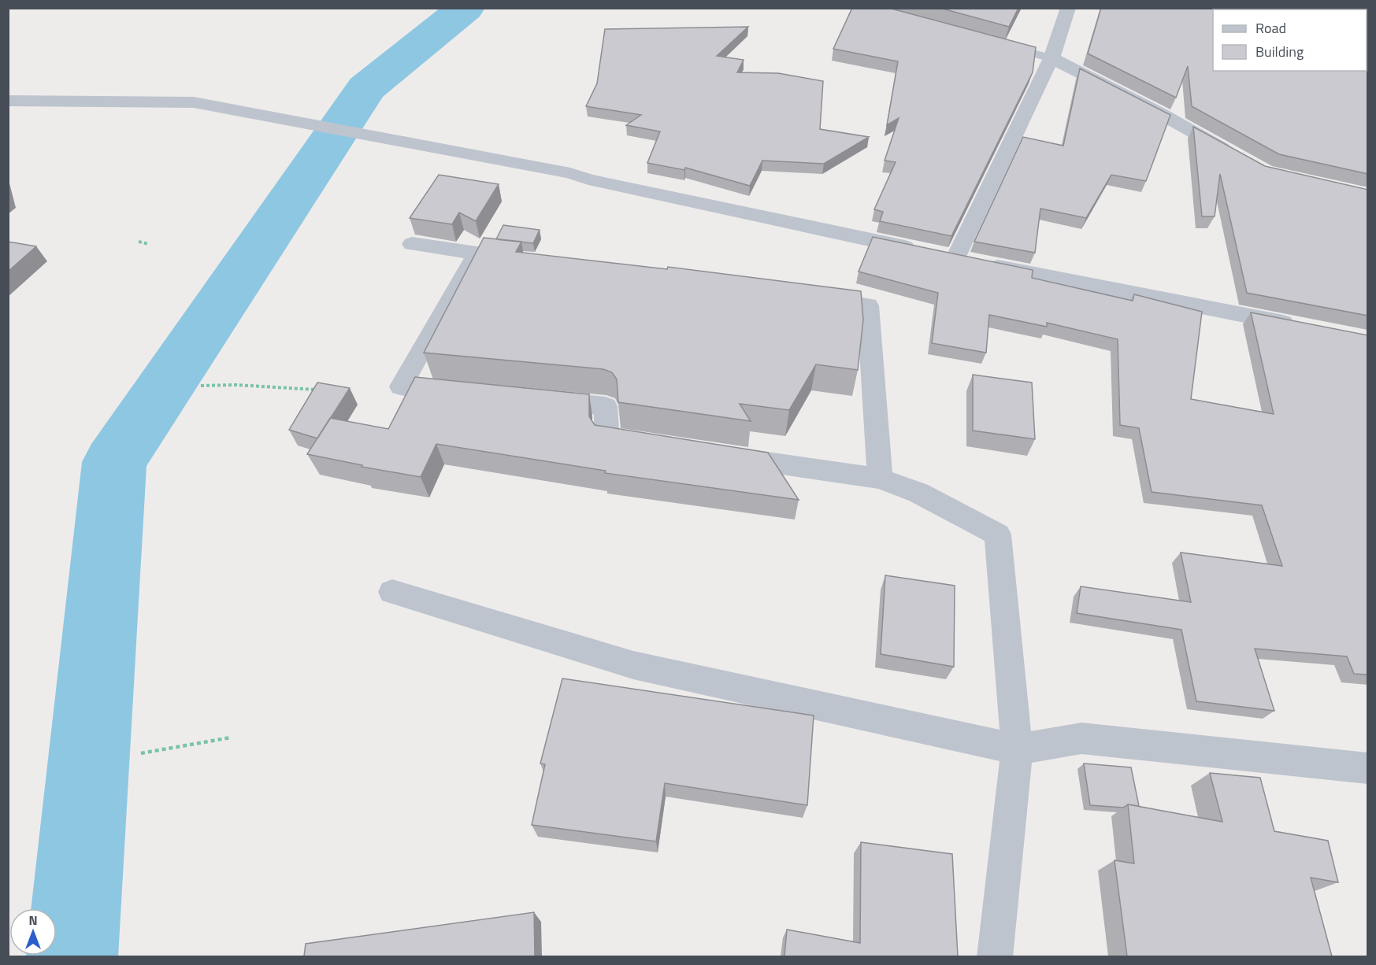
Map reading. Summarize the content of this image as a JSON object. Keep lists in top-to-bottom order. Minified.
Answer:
{"legend":["Road","Building"],"north":"top"}
